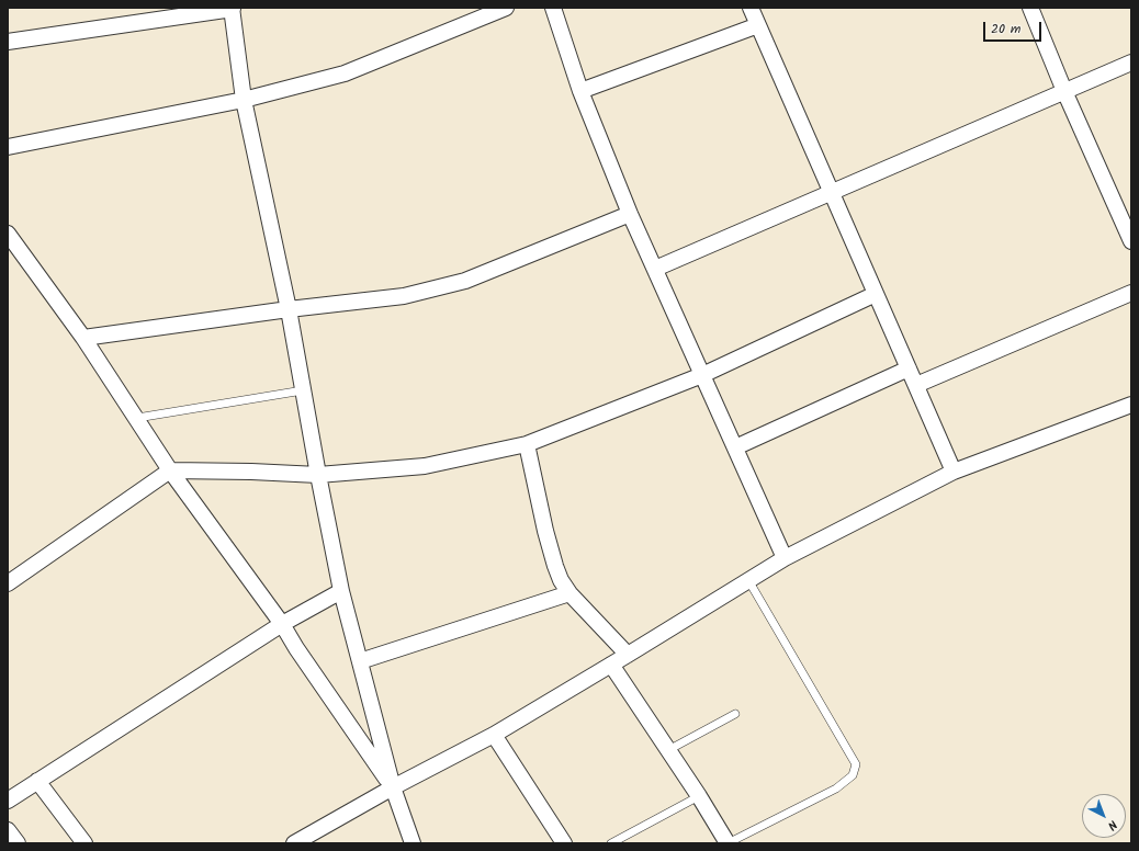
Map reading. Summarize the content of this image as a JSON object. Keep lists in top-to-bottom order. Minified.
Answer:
{"scale_bar":"20 m","north":"bottom right"}
